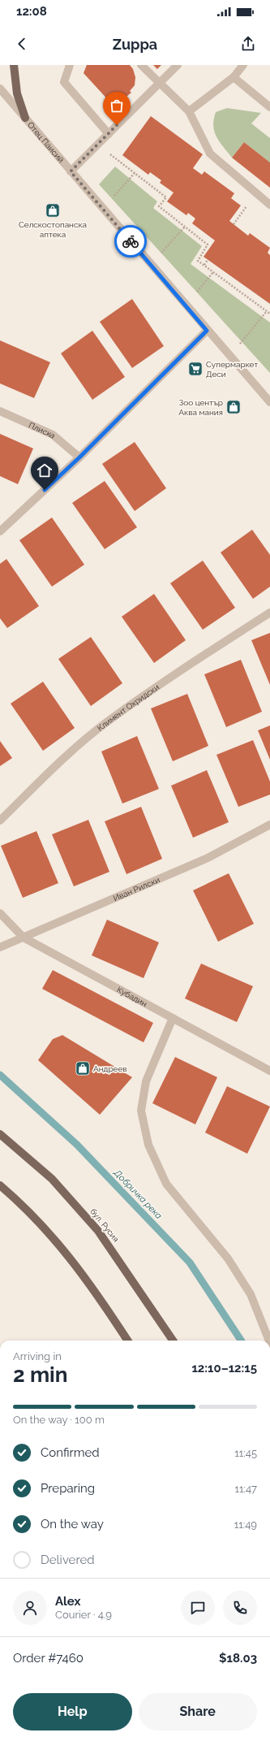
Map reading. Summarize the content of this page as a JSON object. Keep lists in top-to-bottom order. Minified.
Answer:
{"streets":{"main road":["бул. Русия"],"street":["Отец Паисий","Плиска","Климент Охридски","Иван Рилски","Кубадин"]},"crossings":[["Иван Рилски","Кубадин"]],"water":["Добричка река"],"places":{"shop":["Селскостопанска аптека","Зоо център Аква мания","Андреев"],"supermarket":["Супермаркет Деси"]},"page":{"status":"12:08","header":"Zuppa","heading":["2 min","Arriving in","12:10–12:15"],"panel":["Alex","Courier · 4.9","Order #7460","$18.03"],"bar":"On the way · 100 m","list":[["Confirmed","11:45"],["Preparing","11:47"],["On the way","11:49"],"Delivered"],"buttons":["Help","Share"]}}
